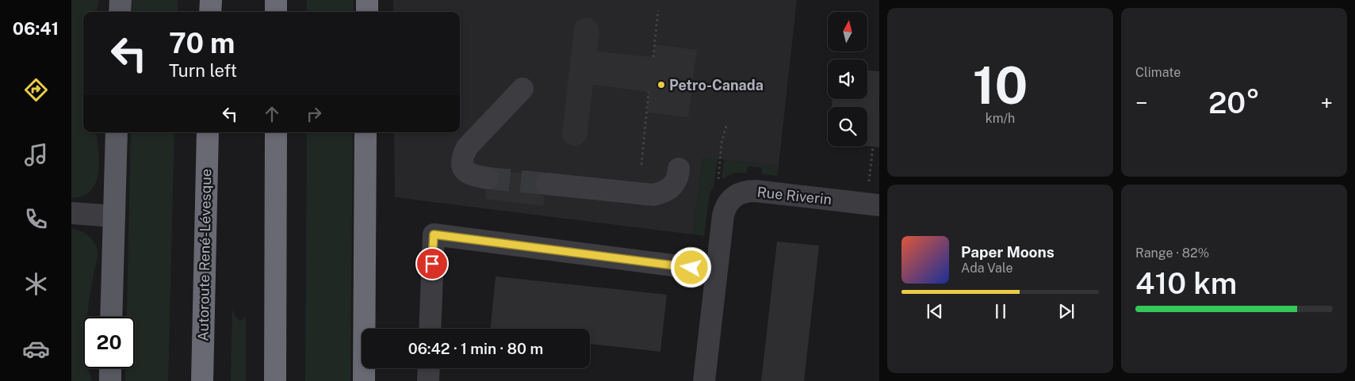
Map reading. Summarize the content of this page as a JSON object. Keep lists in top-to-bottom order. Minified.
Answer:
{"streets":{"highway":["Autoroute René-Lévesque"],"street":["Rue Riverin"]},"places":["Petro-Canada"],"north":"top","page":{"tabs":"06:41","tile":[["10","km/h"],"Climate",["Range · 82%","410 km"]],"turn":["70 m","Turn left"],"heat":["−","20°","+"],"song":["Paper Moons","Ada Vale"],"limit":"20","trip":"06:42 · 1 min · 80 m"}}
